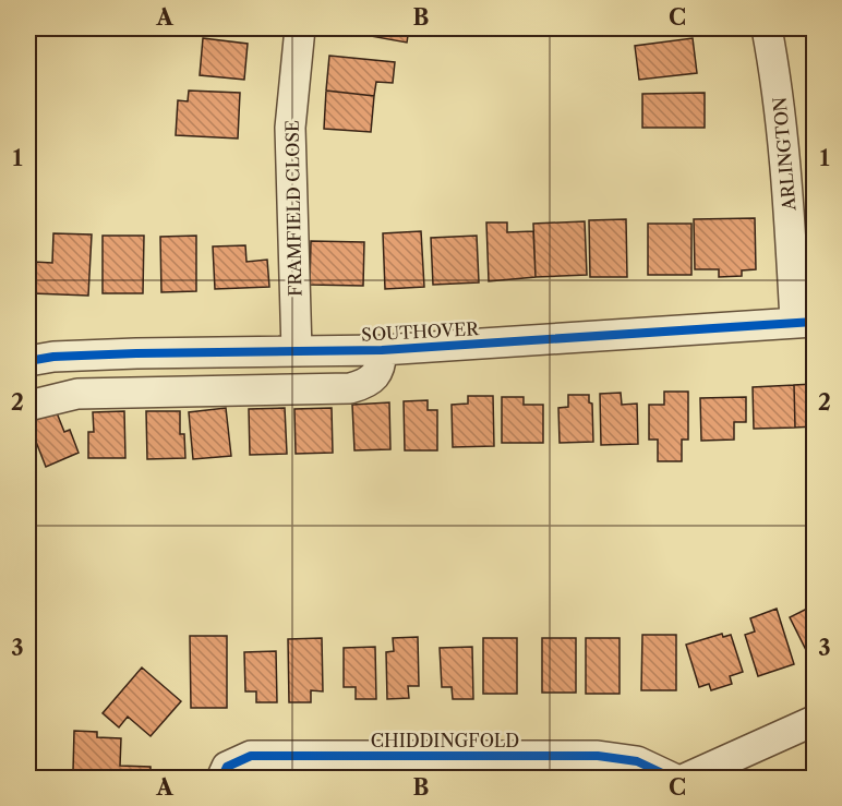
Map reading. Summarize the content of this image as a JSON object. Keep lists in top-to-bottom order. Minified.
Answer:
{"streets":{"street":["ARLINGTON","FRAMFIELD CLOSE","SOUTHOVER","CHIDDINGFOLD"]},"crossings":[["ARLINGTON","SOUTHOVER"],["FRAMFIELD CLOSE","SOUTHOVER"]],"grid":{"columns":["A","B","C"],"rows":["1","2","3"]}}
